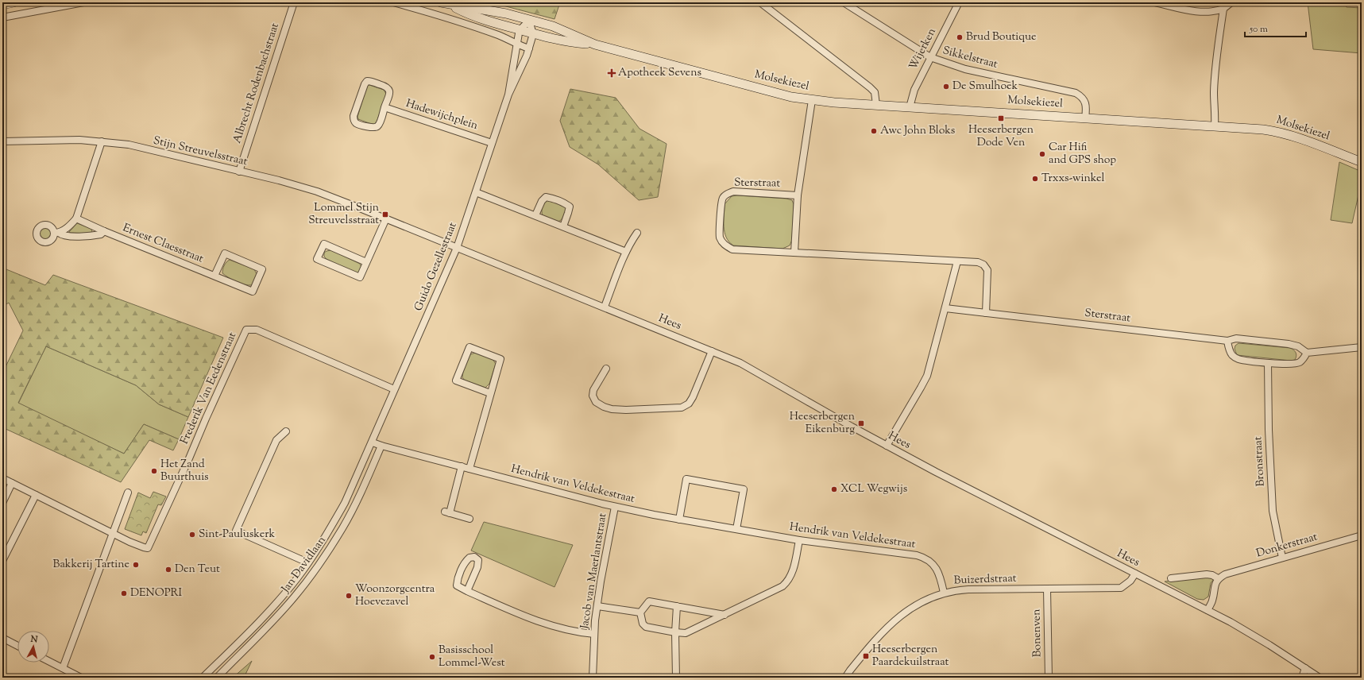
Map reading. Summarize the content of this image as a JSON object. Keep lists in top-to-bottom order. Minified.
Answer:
{"streets":{"main road":["Molsekiezel"],"street":["Wijerken","Sikkelstraat","Albrecht Rodenbachstraat","Hadewijchplein","Stijn Streuvelsstraat","Sterstraat","Ernest Claesstraat","Guido Gezellestraat","Hees","Frederik Van Eedenstraat","Bronstraat","Hendrik van Veldekestraat","Donkerstraat","Jan Davidlaan","Jacob van Maerlantstraat","Buizerdstraat","Bonenven"]},"crossings":[["Wijerken","Sikkelstraat"],["Wijerken","Molsekiezel"],["Sikkelstraat","Molsekiezel"],["Molsekiezel","Guido Gezellestraat"],["Albrecht Rodenbachstraat","Stijn Streuvelsstraat"],["Hadewijchplein","Guido Gezellestraat"],["Stijn Streuvelsstraat","Guido Gezellestraat"],["Stijn Streuvelsstraat","Hees"],["Guido Gezellestraat","Hees"],["Guido Gezellestraat","Frederik Van Eedenstraat"],["Guido Gezellestraat","Hendrik van Veldekestraat"],["Guido Gezellestraat","Jan Davidlaan"],["Hees","Buizerdstraat"],["Bronstraat","Donkerstraat"],["Hendrik van Veldekestraat","Jan Davidlaan"],["Hendrik van Veldekestraat","Jacob van Maerlantstraat"],["Hendrik van Veldekestraat","Buizerdstraat"],["Buizerdstraat","Bonenven"]],"places":{"other":["Brud Boutique","De Smulhoek","Awc John Bloks","Car Hifi and GPS shop","Trxxs-winkel","Het Zand Buurthuis","XCL Wegwijs","Sint-Pauluskerk","Bakkerij Tartine","Den Teut","DENOPRI","Woonzorgcentra Hoevezavel","Basisschool Lommel-West"],"health":["Apotheek Sevens"],"transit":["Heeserbergen Dode Ven","Lommel Stijn Streuvelsstraat","Heeserbergen Eikenburg","Heeserbergen Paardekuilstraat"]},"scale_bar":"50 m","north":"top"}
